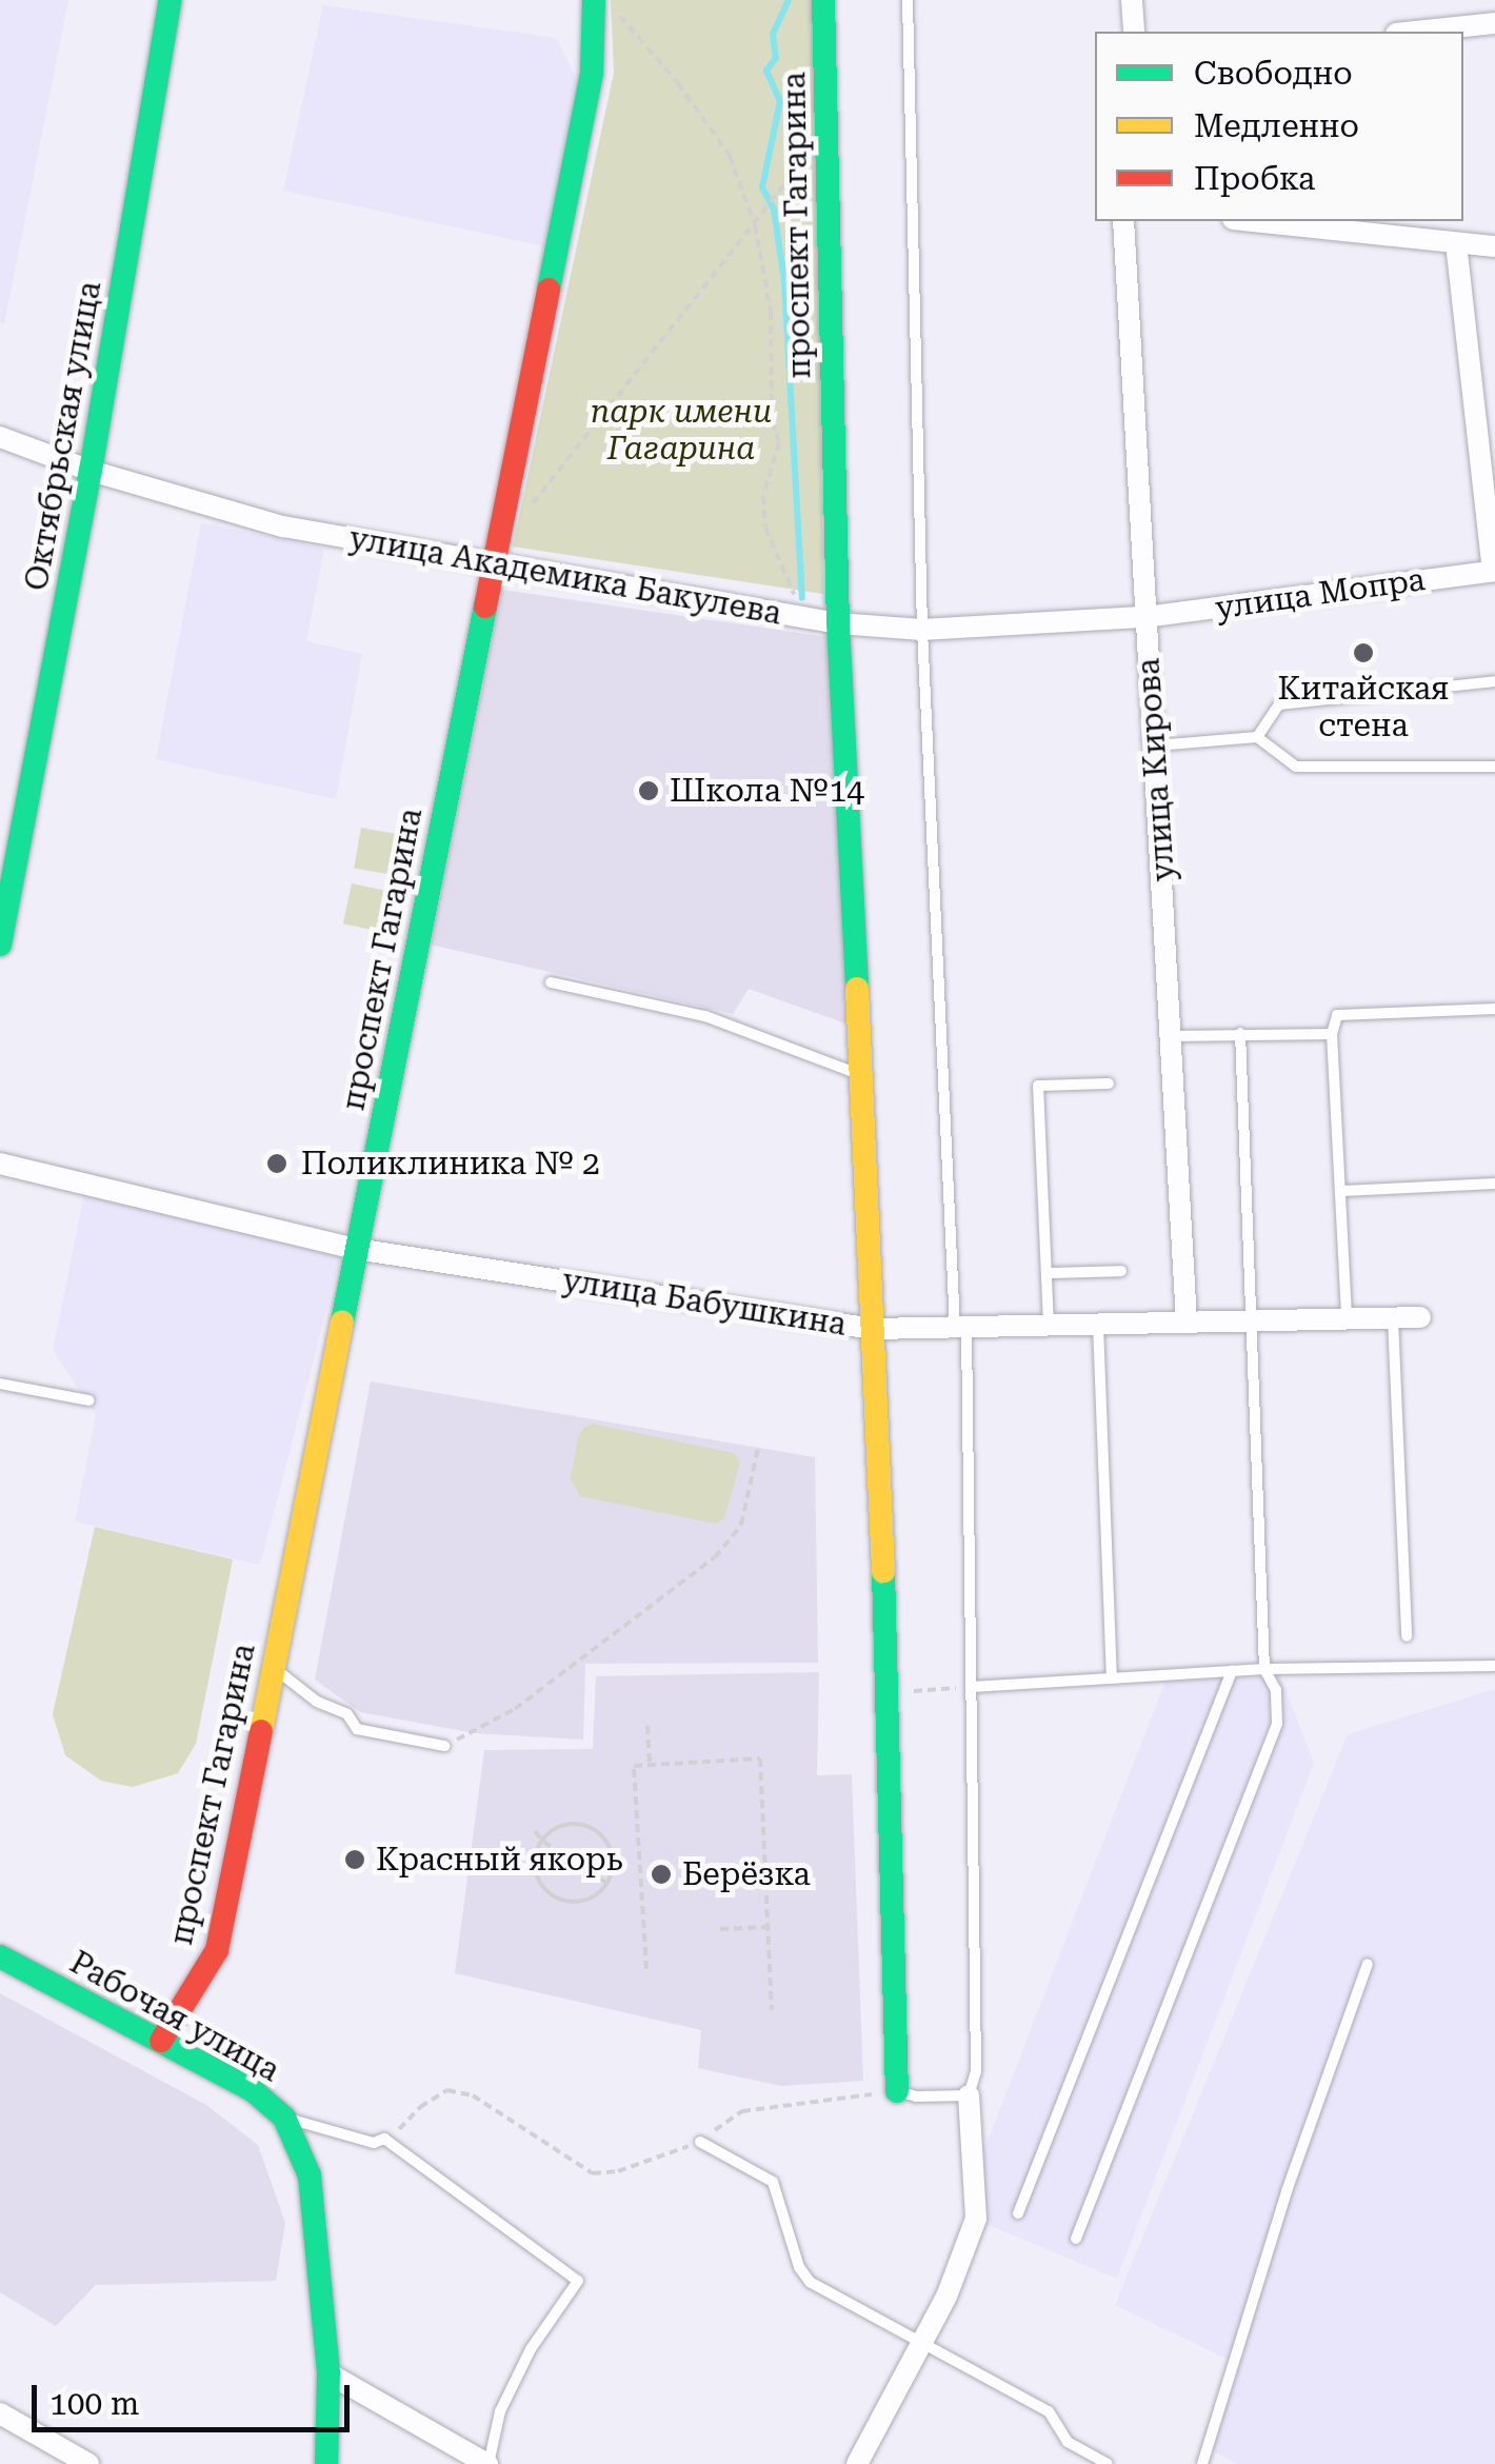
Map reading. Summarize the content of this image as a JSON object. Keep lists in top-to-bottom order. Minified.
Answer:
{"streets":{"street":["проспект Гагарина","Октябрьская улица","улица Академика Бакулева","улица Мопра","улица Кирова","улица Бабушкина","Рабочая улица"]},"crossings":[["проспект Гагарина","улица Академика Бакулева"],["проспект Гагарина","улица Бабушкина"],["проспект Гагарина","Рабочая улица"],["Октябрьская улица","улица Академика Бакулева"],["улица Академика Бакулева","улица Мопра"],["улица Академика Бакулева","улица Кирова"],["улица Мопра","улица Кирова"],["улица Кирова","улица Бабушкина"]],"parks":["парк имени Гагарина"],"places":["Китайская стена","Школа №14","Поликлиника № 2","Красный якорь","Берёзка"],"legend":["Свободно","Медленно","Пробка"],"scale_bar":"100 m"}
